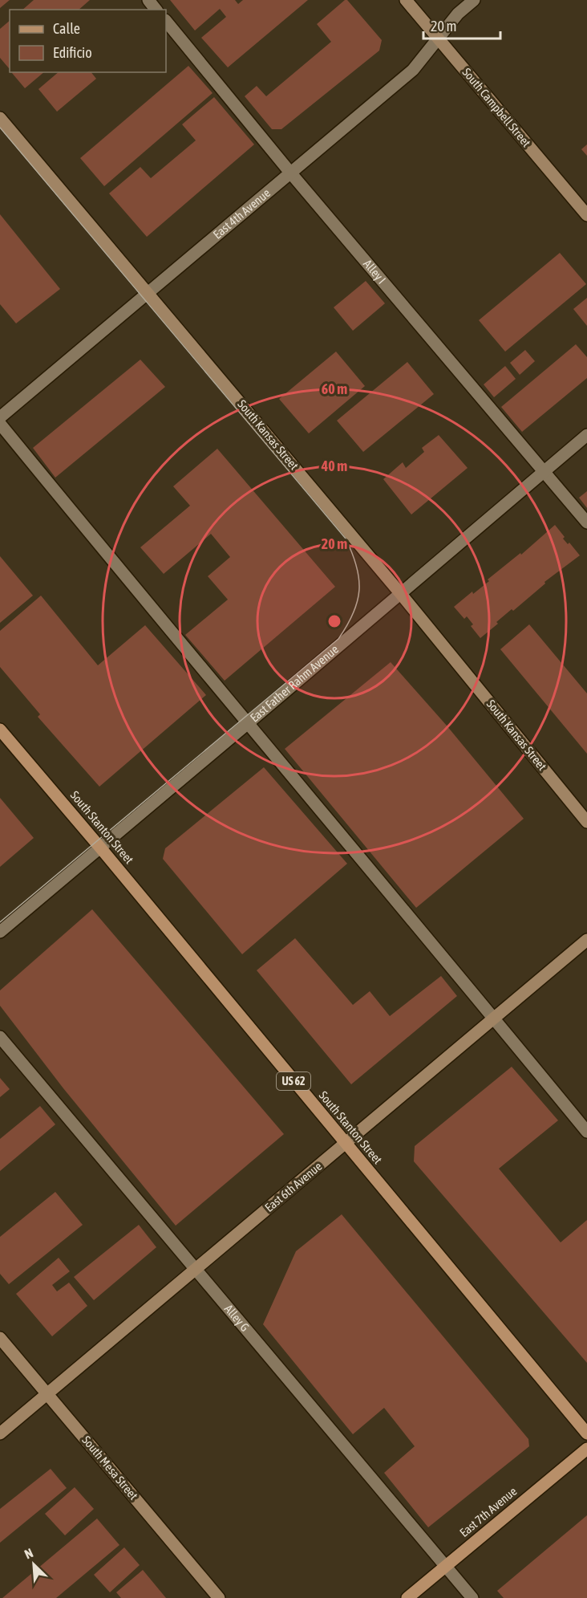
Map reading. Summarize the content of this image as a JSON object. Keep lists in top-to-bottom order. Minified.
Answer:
{"streets":{"main road":["South Campbell Street","South Kansas Street","South Stanton Street","US 62","East 6th Avenue","South Mesa Street","East 7th Avenue"],"street":["East 4th Avenue","Alley I","East Father Rahm Avenue","Alley G"]},"crossings":[["South Campbell Street","East 4th Avenue"],["East 4th Avenue","Alley I"],["East 4th Avenue","South Kansas Street"],["Alley I","East Father Rahm Avenue"],["South Kansas Street","East Father Rahm Avenue"],["East Father Rahm Avenue","South Stanton Street"],["South Stanton Street","East 6th Avenue"],["East 6th Avenue","Alley G"],["East 6th Avenue","South Mesa Street"],["Alley G","East 7th Avenue"]],"legend":["Calle","Edificio"],"scale_bar":"20 m","north":"top left","rings":["60 m","40 m","20 m"]}
